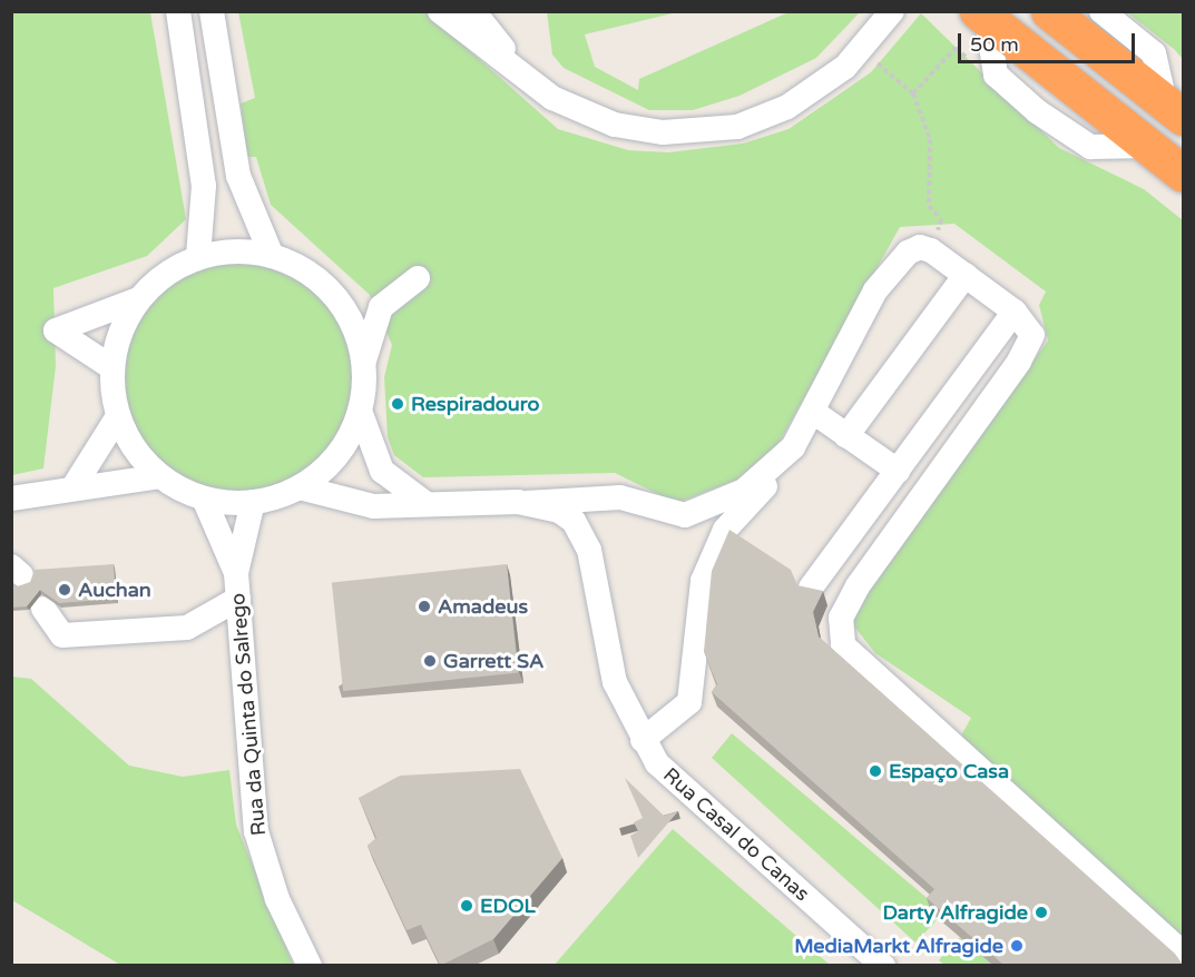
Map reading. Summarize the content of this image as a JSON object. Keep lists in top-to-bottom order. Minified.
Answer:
{"streets":{"street":["Rua da Quinta do Salrego","Rua Casal do Canas"]},"places":["Respiradouro","Auchan","Amadeus","Garrett SA","Espaço Casa","EDOL","Darty Alfragide","MediaMarkt Alfragide"],"scale_bar":"50 m"}
